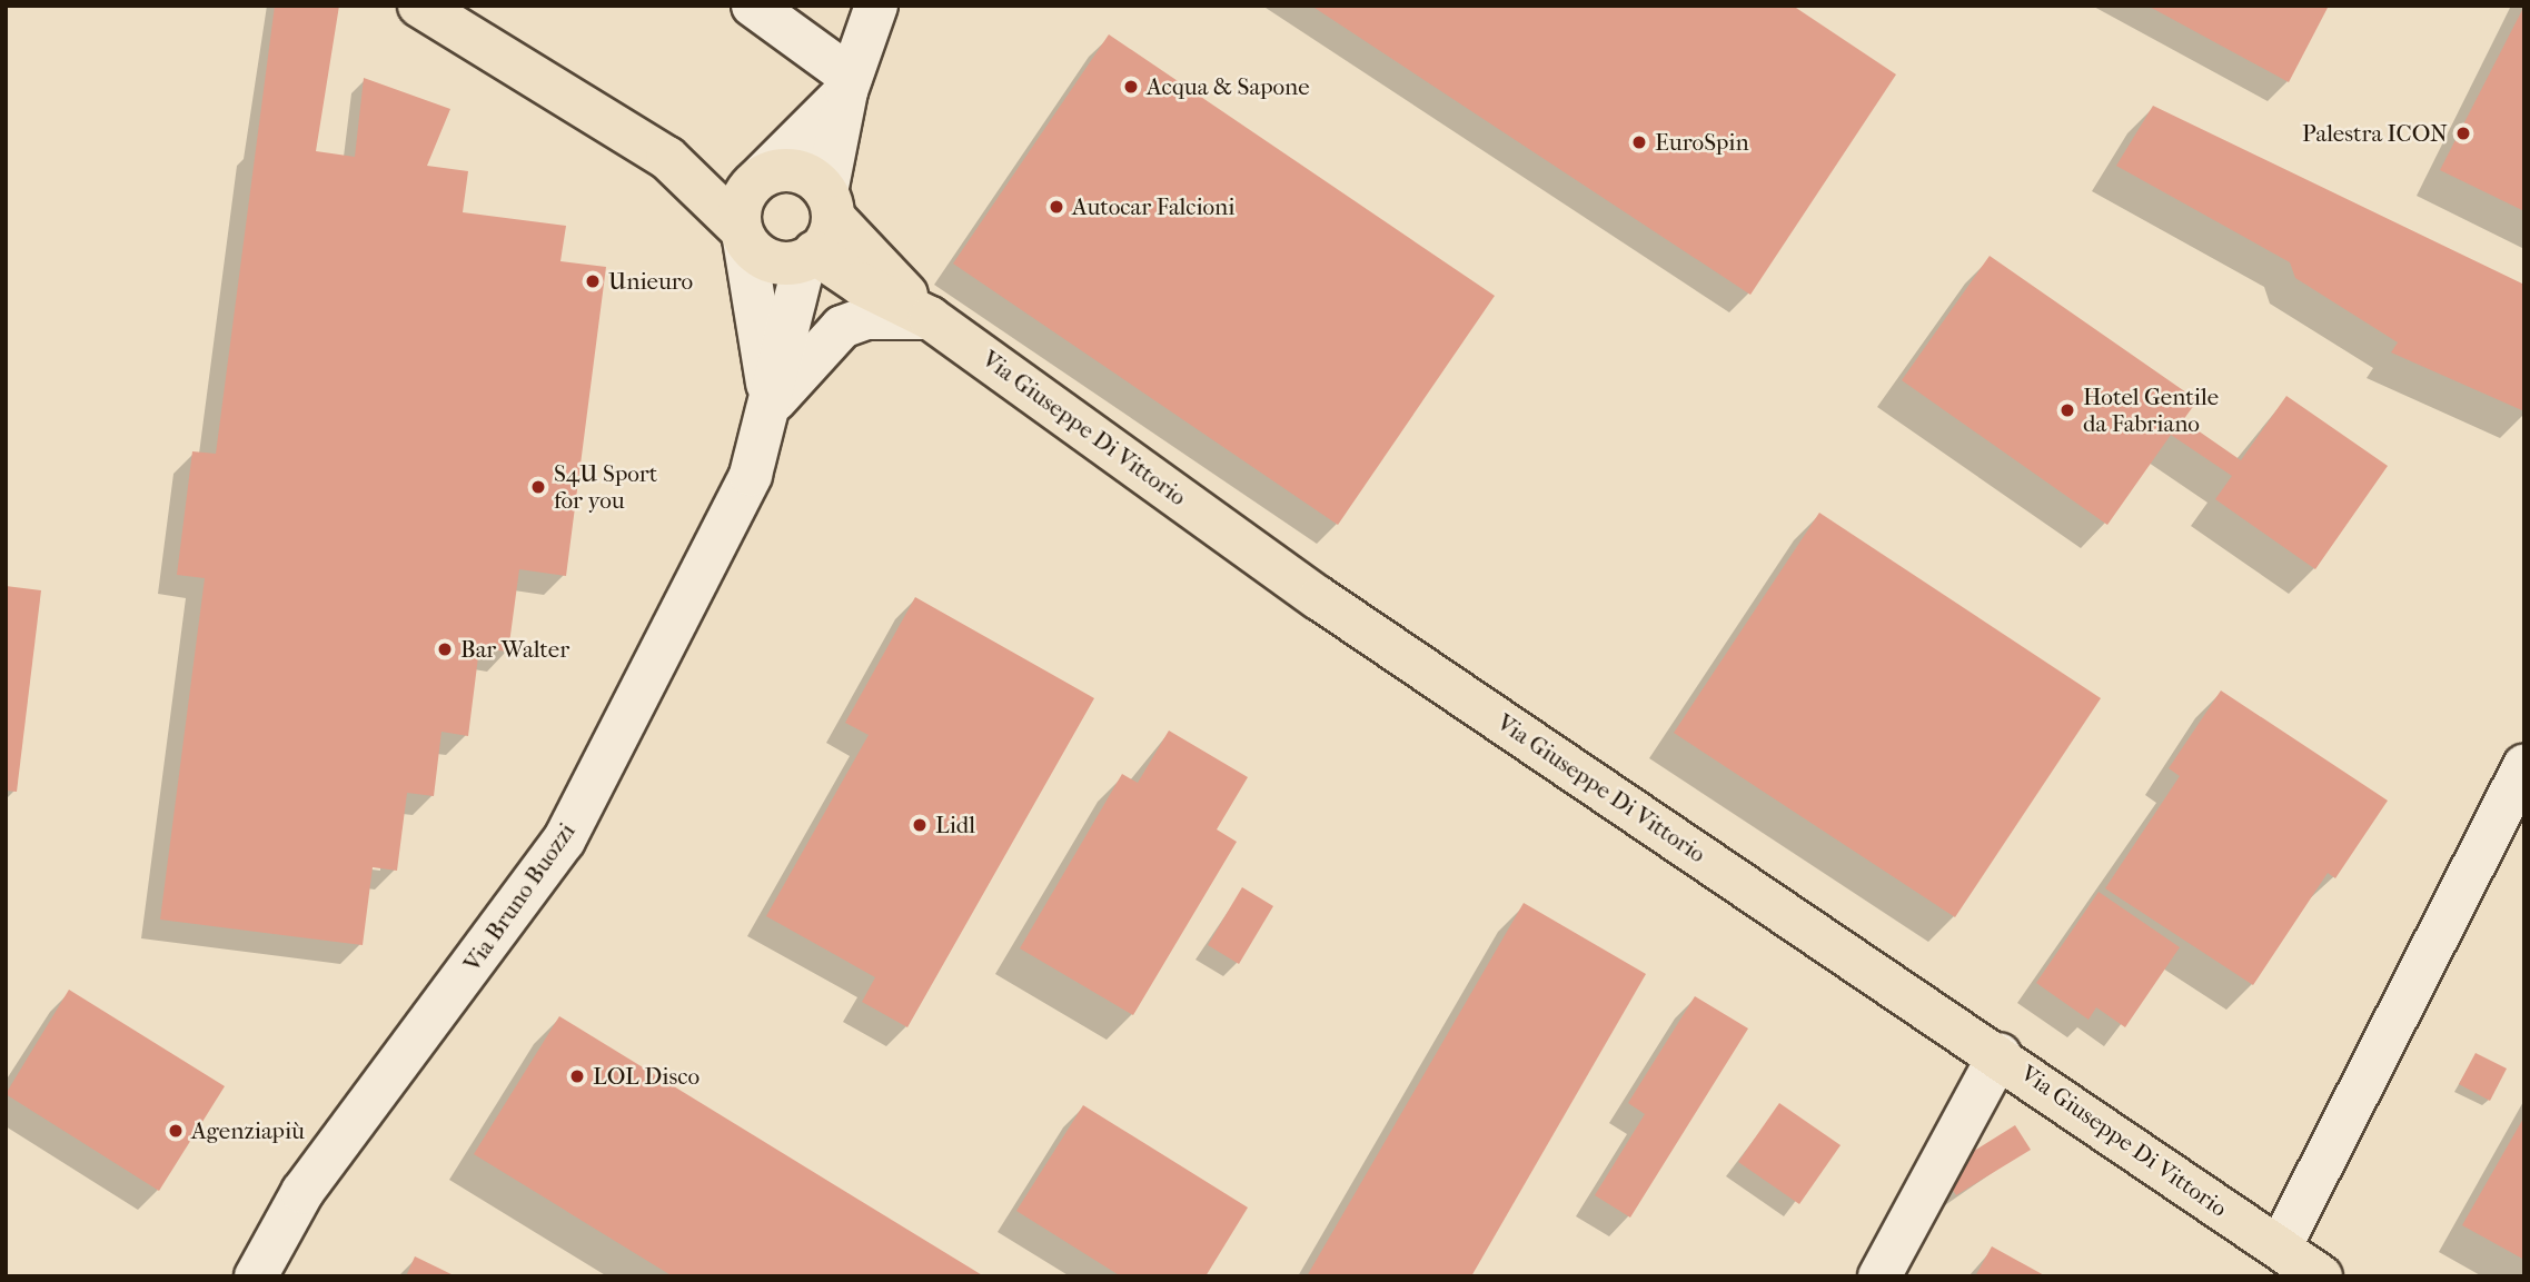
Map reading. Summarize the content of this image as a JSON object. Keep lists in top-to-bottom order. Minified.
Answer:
{"streets":{"main road":["Via Giuseppe Di Vittorio"],"street":["Via Bruno Buozzi"]},"crossings":[["Via Giuseppe Di Vittorio","Via Bruno Buozzi"]],"places":["Acqua & Sapone","Palestra ICON","EuroSpin","Autocar Falcioni","Unieuro","Hotel Gentile da Fabriano","S4U Sport for you","Bar Walter","Lidl","LOL Disco","Agenziapiù"]}
